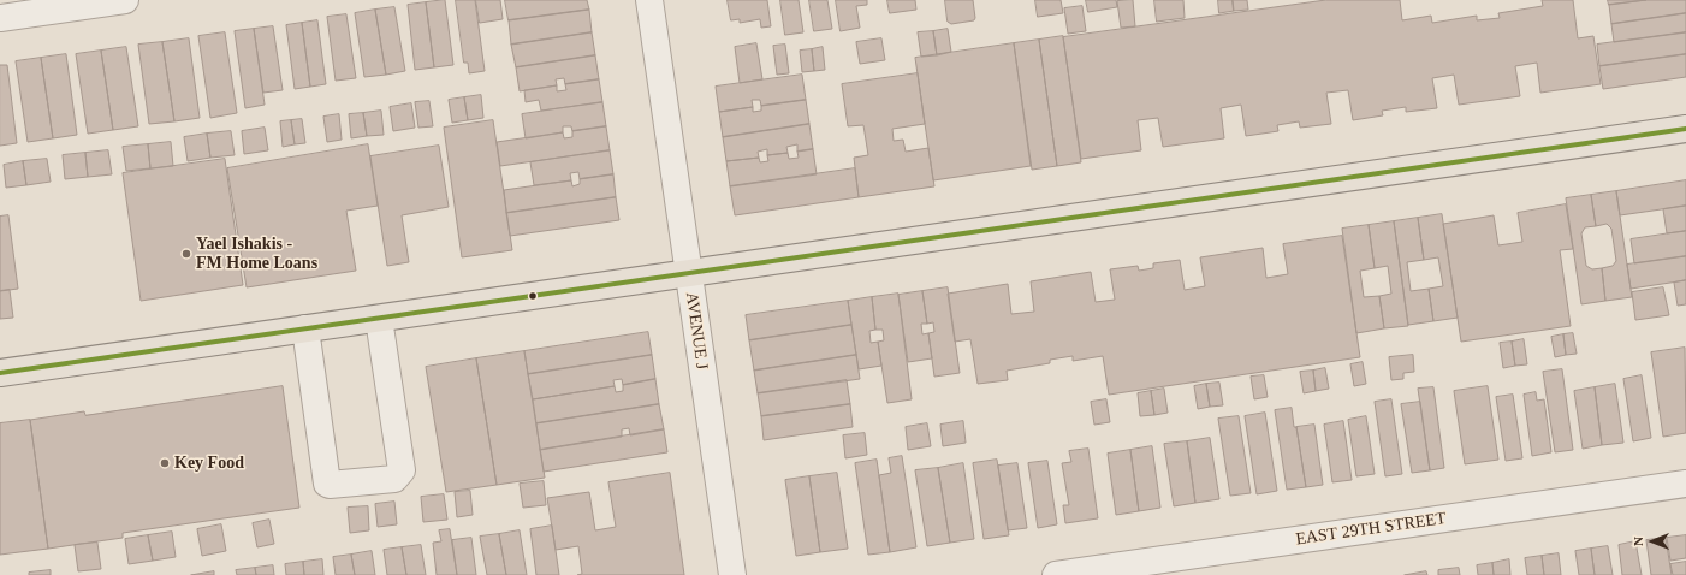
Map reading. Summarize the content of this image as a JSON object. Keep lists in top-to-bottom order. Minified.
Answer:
{"streets":{"street":["AVENUE J","EAST 29TH STREET"]},"places":["Yael Ishakis - FM Home Loans","Key Food"],"north":"left"}
